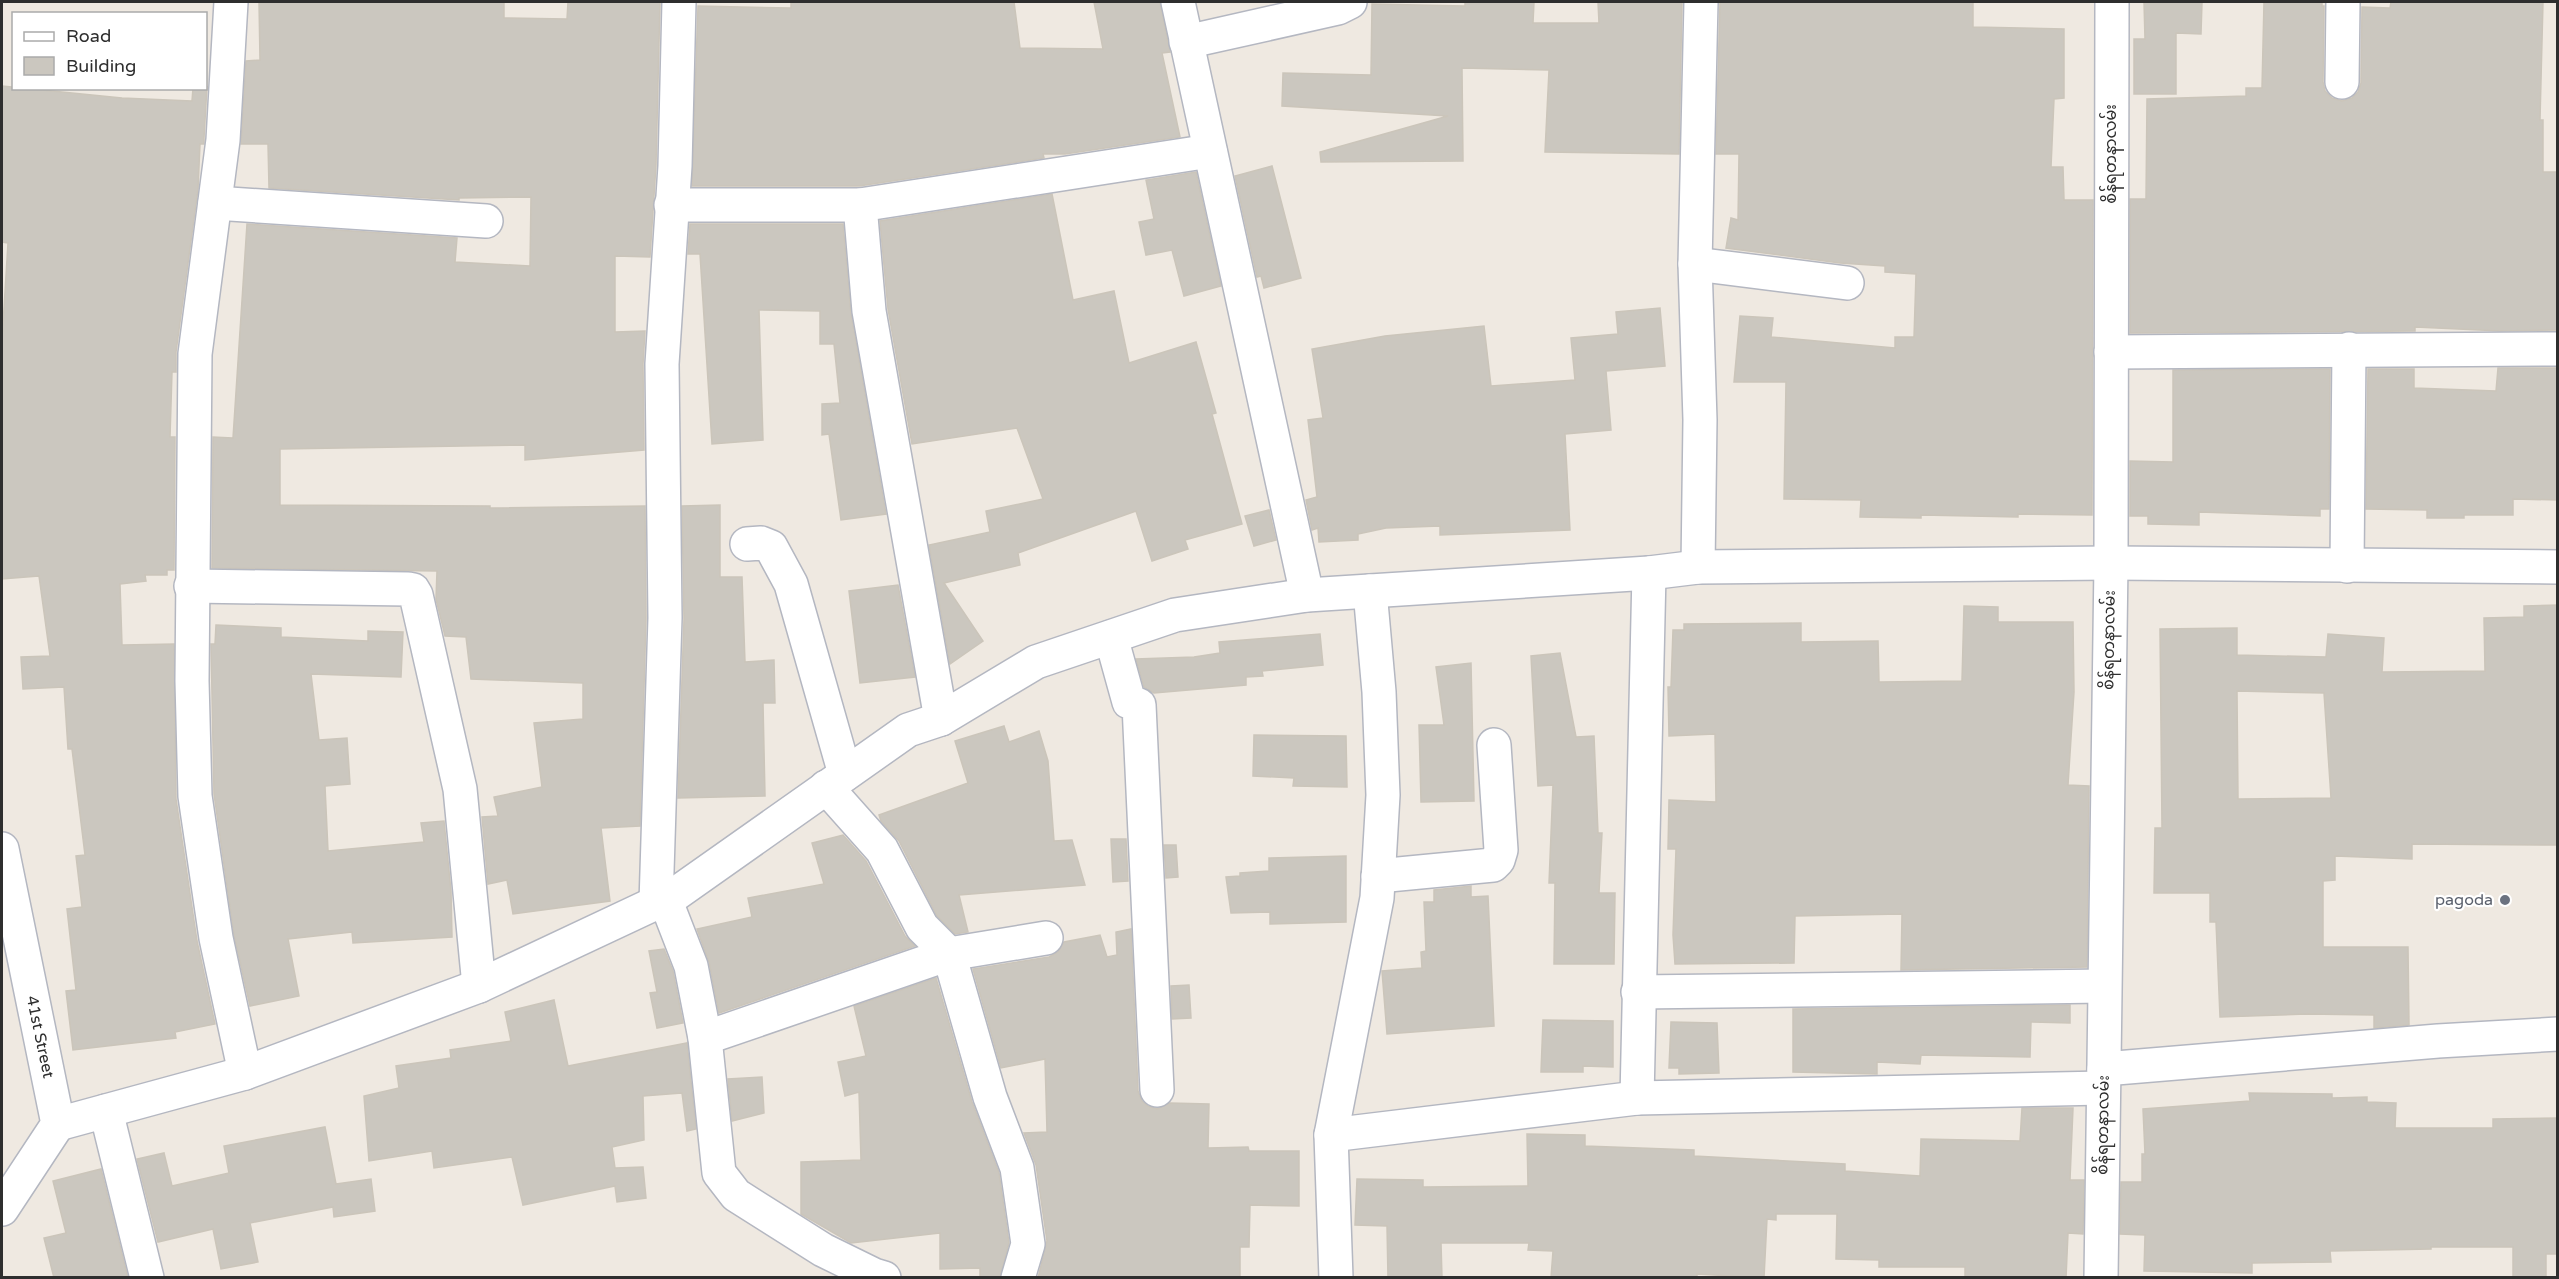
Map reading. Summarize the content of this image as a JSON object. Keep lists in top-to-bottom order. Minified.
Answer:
{"streets":{"street":["စိန်ရတနာလမ်း","41st Street"]},"places":["pagoda"],"legend":["Road","Building"]}
